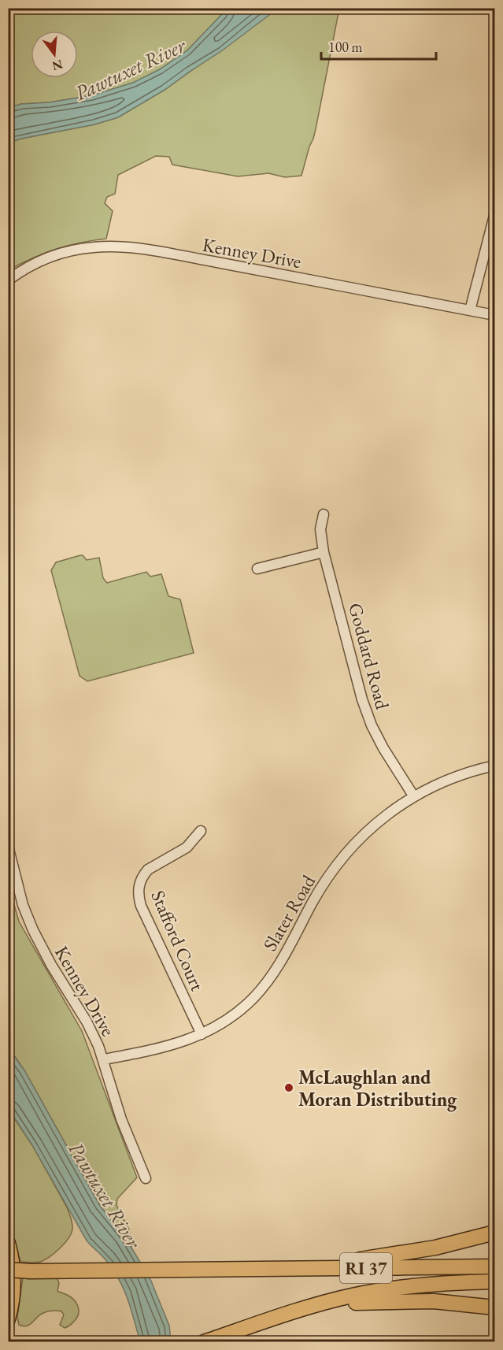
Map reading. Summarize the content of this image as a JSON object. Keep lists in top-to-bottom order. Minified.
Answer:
{"streets":{"highway":["RI 37"],"street":["Kenney Drive","Goddard Road","Slater Road","Stafford Court"]},"crossings":[["Kenney Drive","Slater Road"],["Goddard Road","Slater Road"],["Slater Road","Stafford Court"]],"water":["Pawtuxet River"],"places":["McLaughlan and Moran Distributing"],"scale_bar":"100 m","north":"bottom"}
